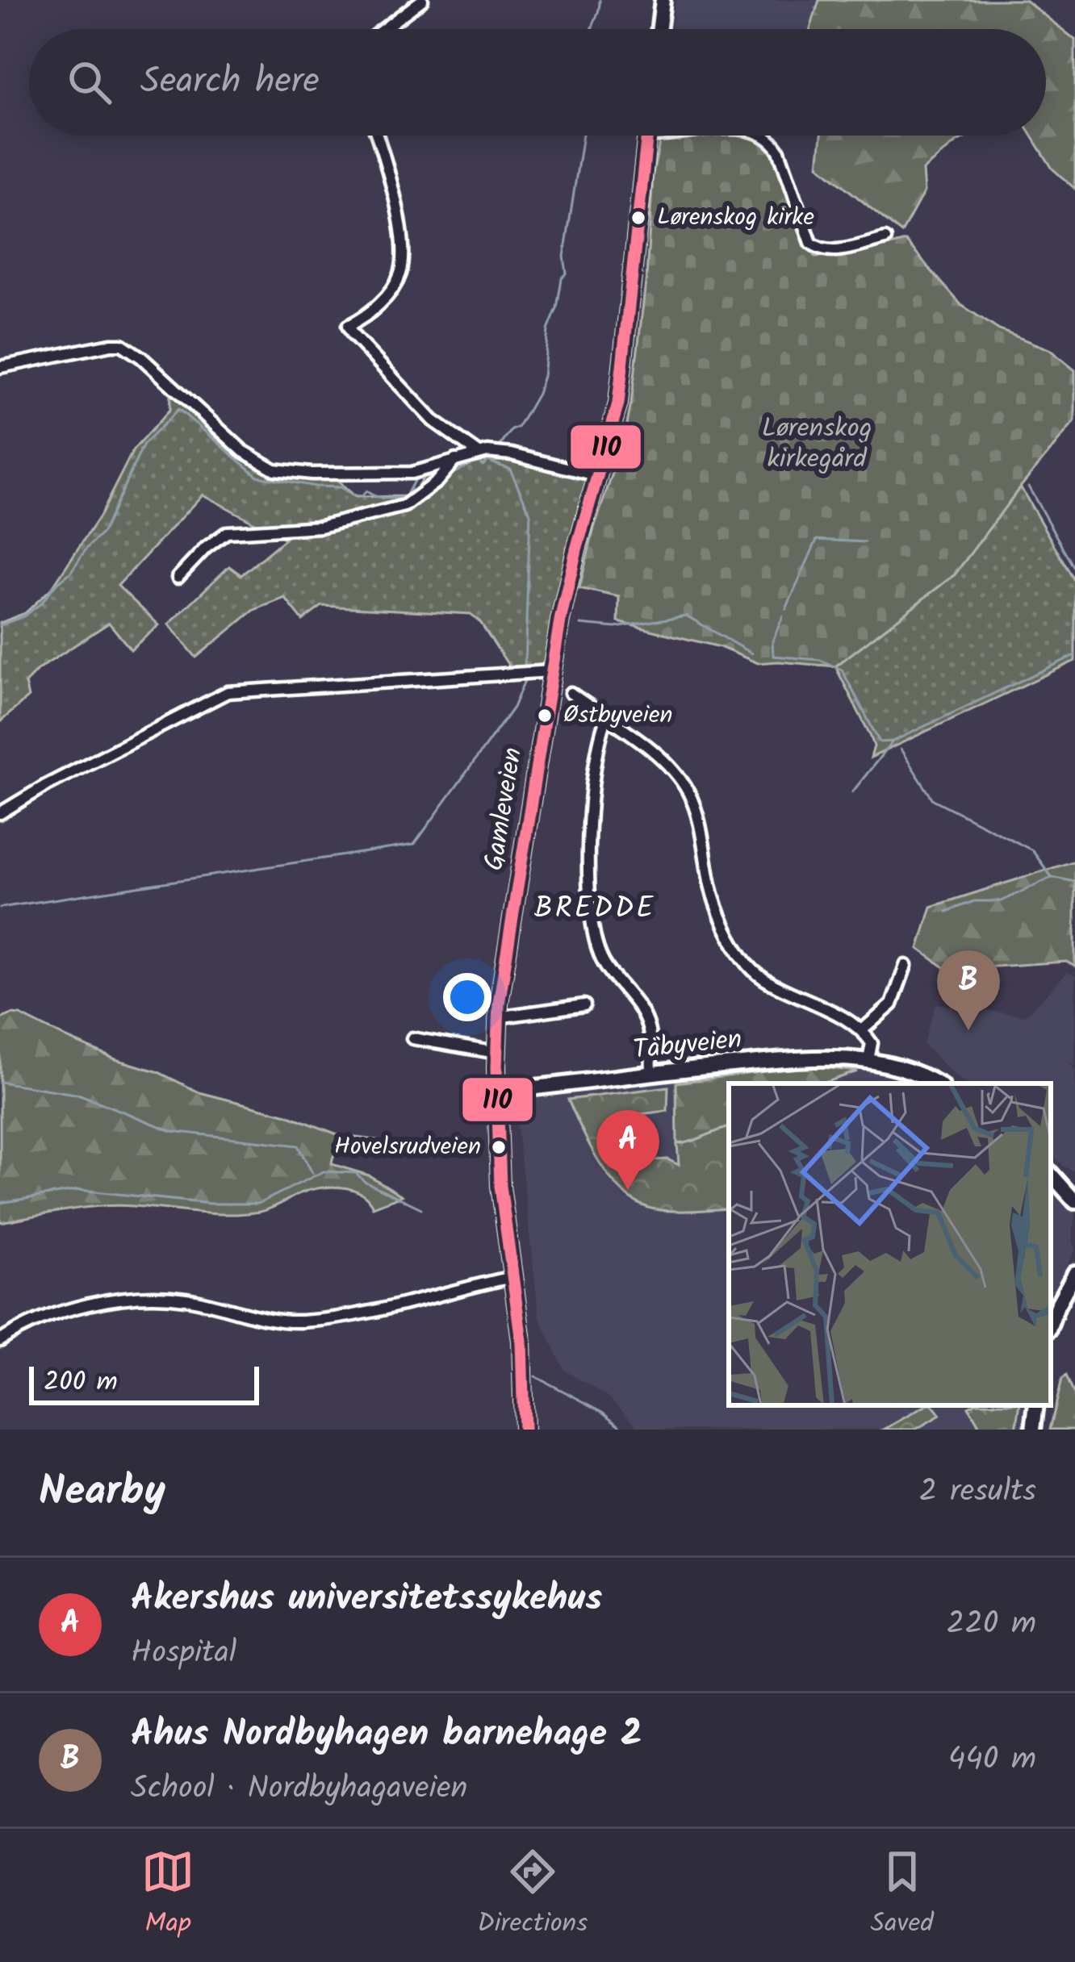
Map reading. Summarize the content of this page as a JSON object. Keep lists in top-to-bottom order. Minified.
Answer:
{"streets":{"main road":["Gamleveien","Täbyveien"]},"crossings":[["Gamleveien","Täbyveien"]],"districts":["BREDDE"],"parks":["Lørenskog kirkegård"],"places":["Lørenskog kirke","Østbyveien","Hovelsrudveien"],"lines":["transit line 110"],"scale_bar":"200 m","page":{"search":"Search here","pins":["B","A"],"scale":"200 m","heading":["Nearby","2 results"],"list":[{"mark":"A","name":"Akershus universitetssykehus","note":"Hospital","value":"220 m"},{"mark":"B","name":"Ahus Nordbyhagen barnehage 2","note":"School · Nordbyhagaveien","value":"440 m"}],"nav":["Map","Directions","Saved"]}}
